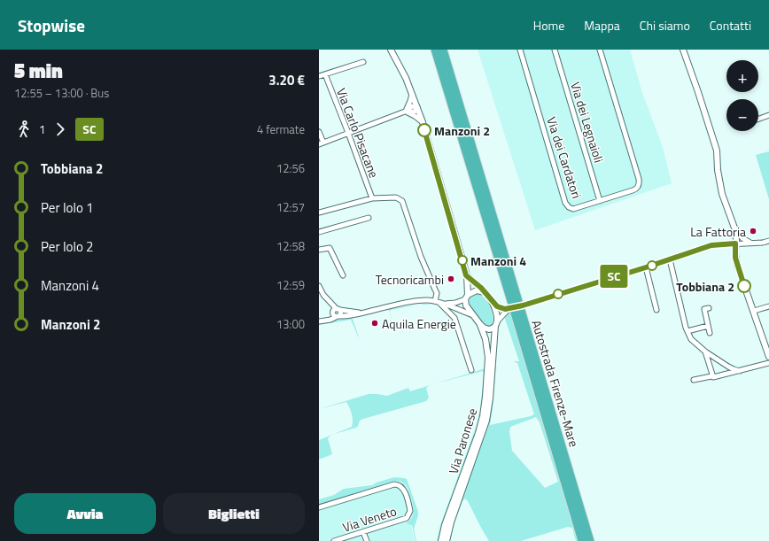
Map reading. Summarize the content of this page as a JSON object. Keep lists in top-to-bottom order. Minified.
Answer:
{"streets":{"highway":["Autostrada Firenze-Mare"],"street":["Via dei Legnaioli","Via Carlo Pisacane","Via dei Cardatori","Via Paronese","Via Veneto"]},"crossings":[["Via dei Legnaioli","Via dei Cardatori"]],"places":["Manzoni 2","La Fattoria","Manzoni 4","Tecnoricambi","Tobbiana 2","Aquila Energie"],"lines":["bus line SC"],"page":{"header":"Stopwise","nav":["Home","Mappa","Chi siamo","Contatti"],"heading":["5 min","12:55 – 13:00 · Bus","3.20 €"],"on_map":"SC","map_buttons":["+","−"],"legs":["1","SC","4 fermate"],"list":[{"name":"Tobbiana 2","value":"12:56"},{"name":"Per Iolo 1","value":"12:57"},{"name":"Per Iolo 2","value":"12:58"},{"name":"Manzoni 4","value":"12:59"},{"name":"Manzoni 2","value":"13:00"}],"buttons":["Avvia","Biglietti"]}}
